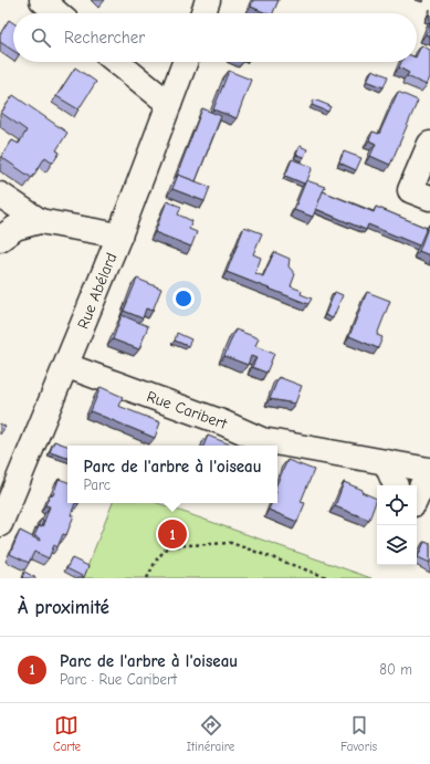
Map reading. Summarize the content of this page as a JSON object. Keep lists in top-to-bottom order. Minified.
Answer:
{"streets":{"street":["Rue Abélard","Rue Caribert"]},"crossings":[["Rue Abélard","Rue Caribert"]],"page":{"search":"Rechercher","popup":["Parc de l'arbre à l'oiseau","Parc"],"pins":"1","heading":"À proximité","list":[{"mark":"1","name":"Parc de l'arbre à l'oiseau","note":"Parc · Rue Caribert","value":"80 m"}],"nav":["Carte","Itinéraire","Favoris"]}}
